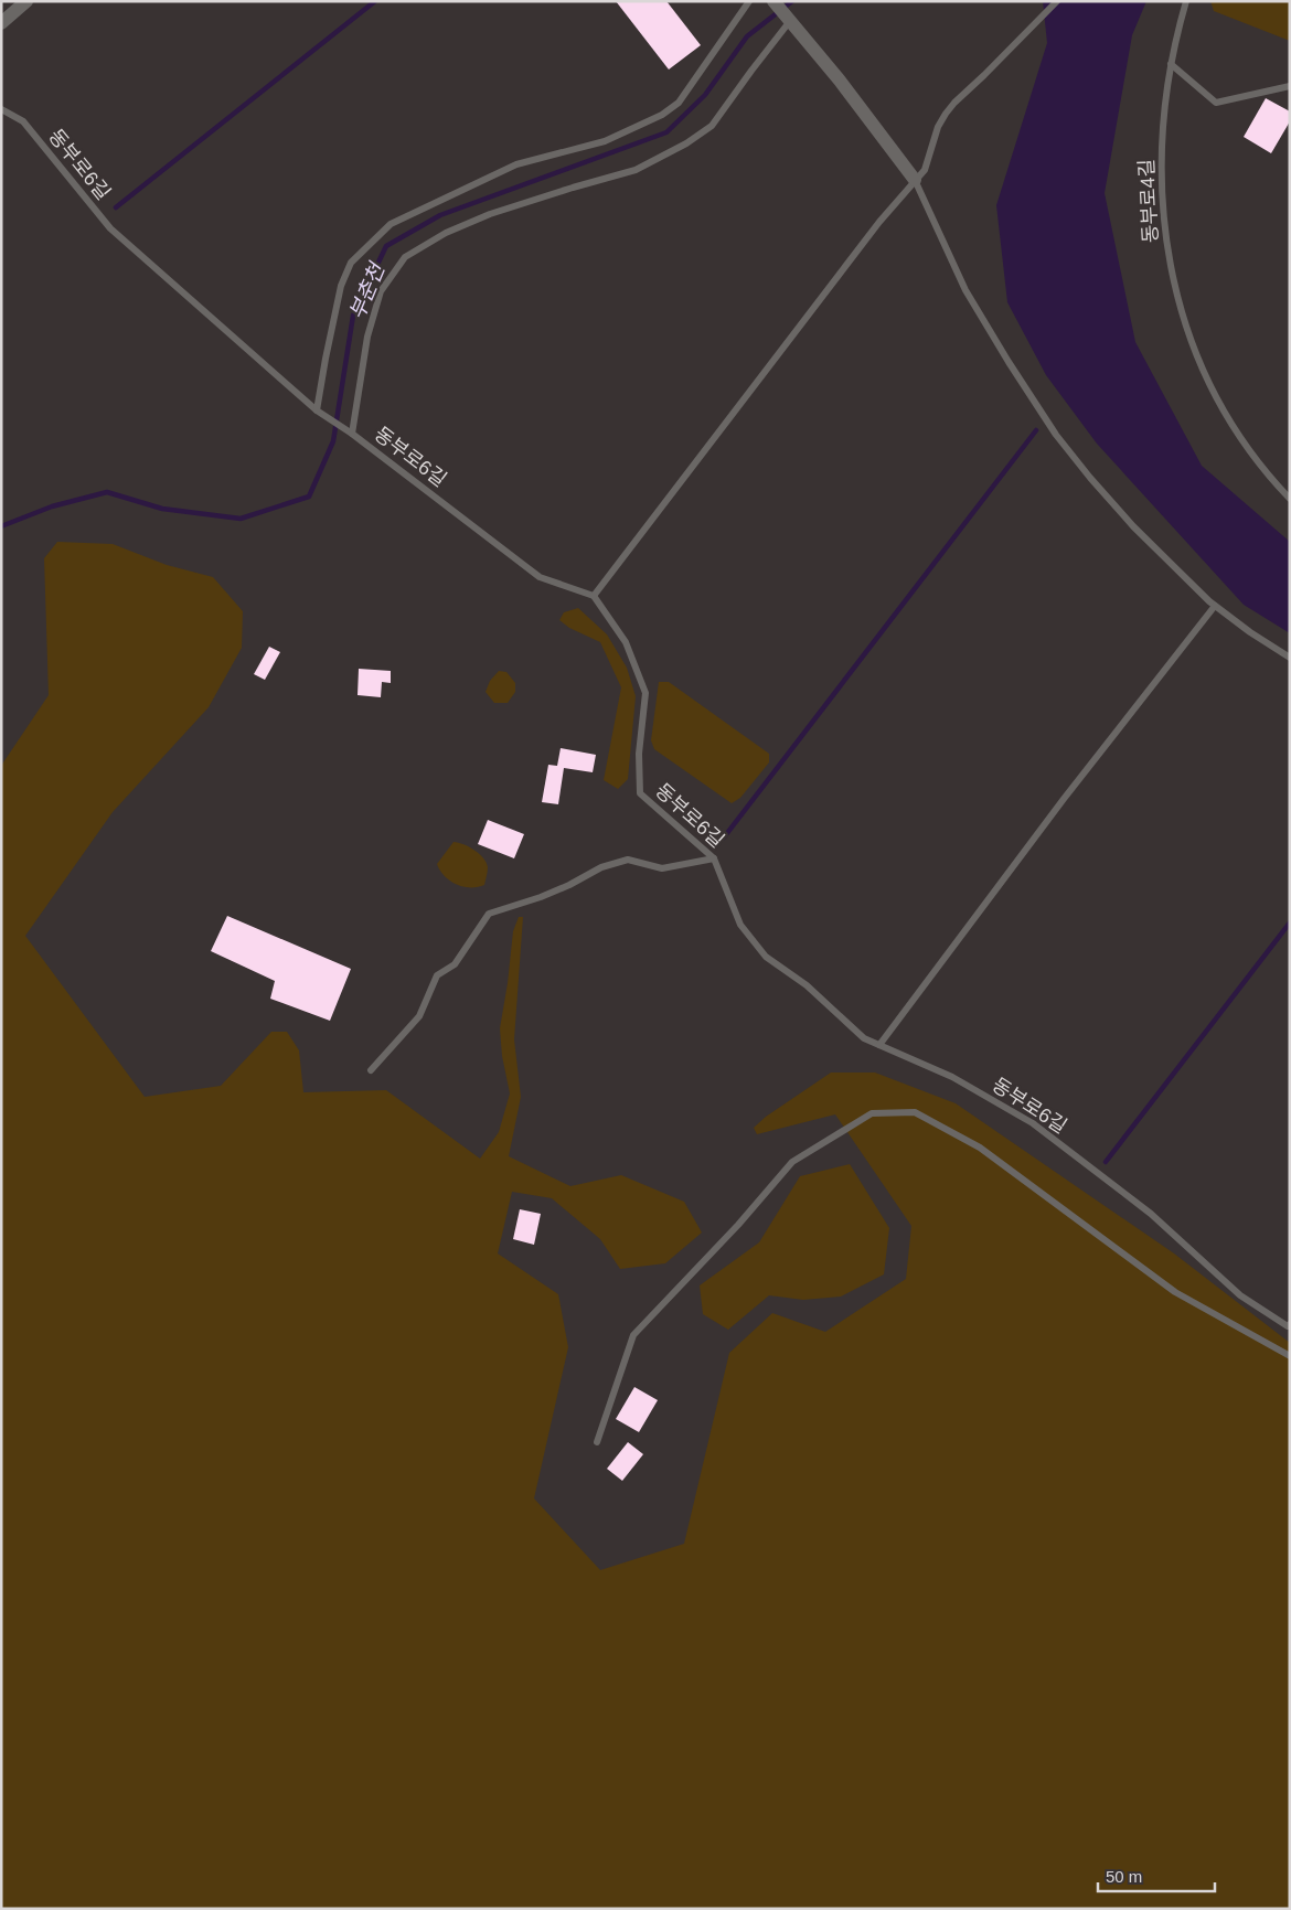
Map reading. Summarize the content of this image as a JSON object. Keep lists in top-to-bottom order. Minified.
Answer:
{"streets":{"lane":["동부로6길","동부로4길"]},"water":["부춘천"],"scale_bar":"50 m"}
